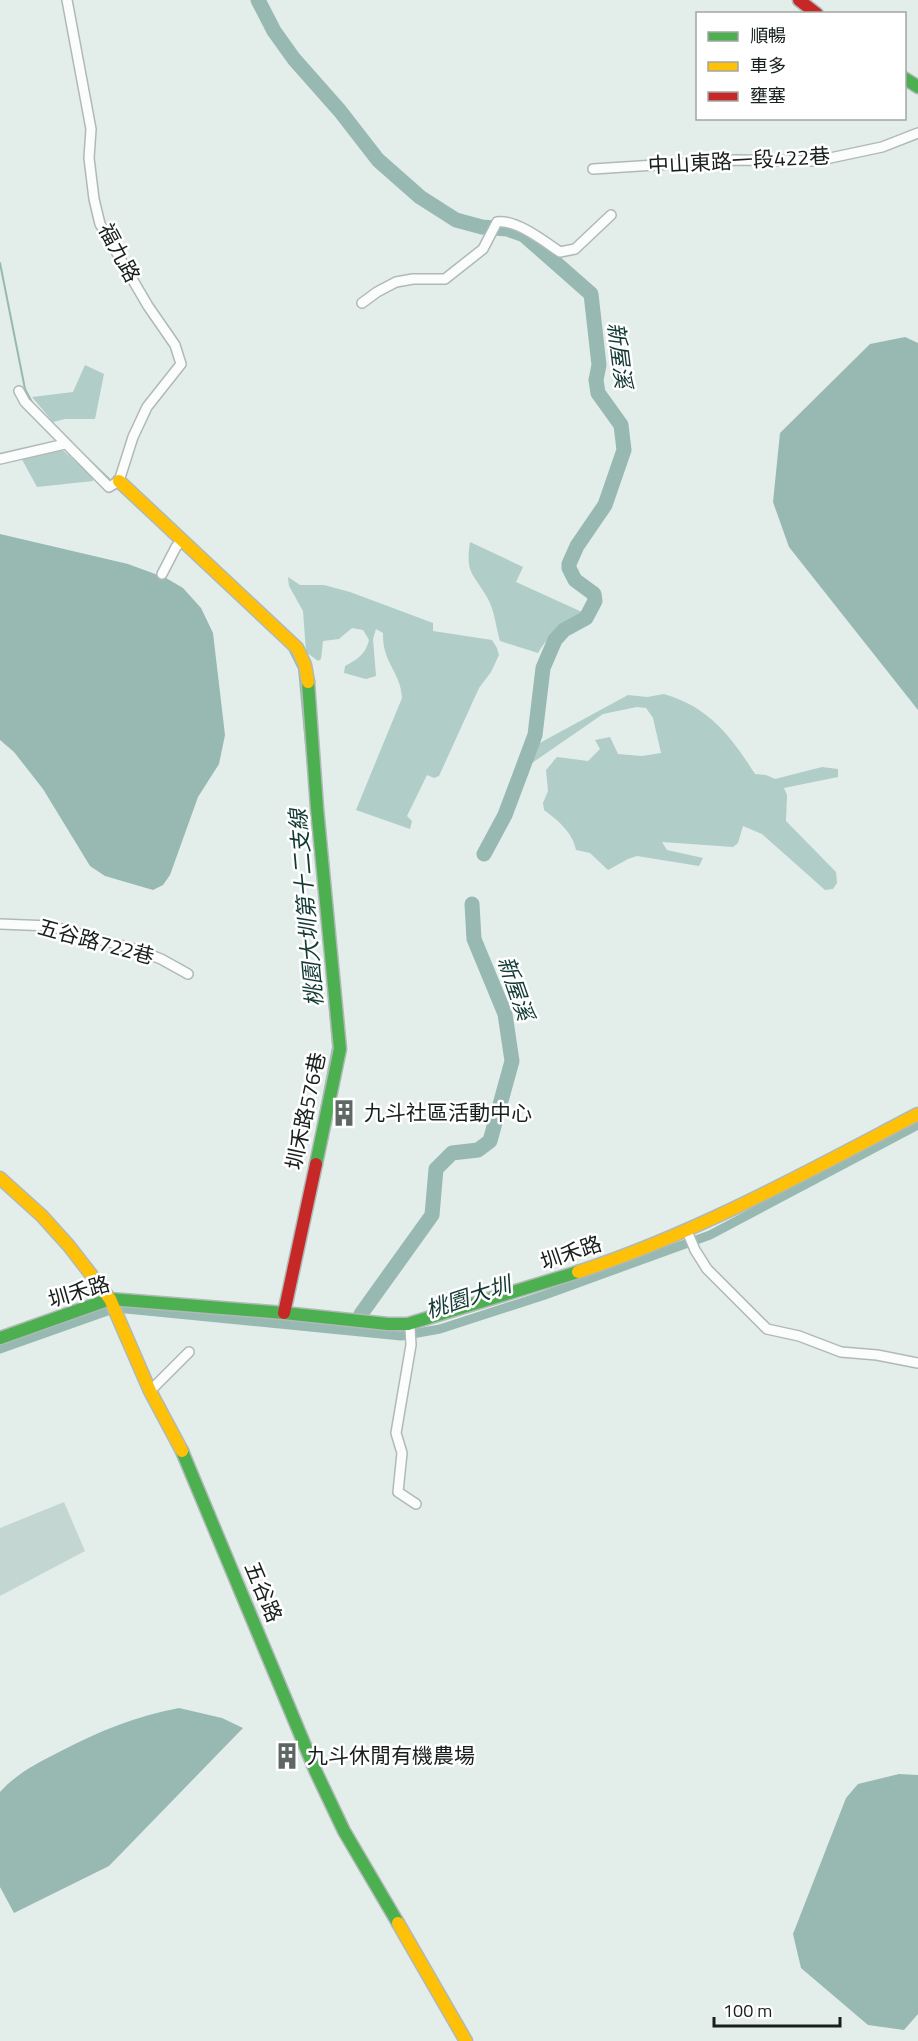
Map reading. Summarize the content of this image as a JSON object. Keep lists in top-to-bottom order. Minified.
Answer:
{"streets":{"street":["中山東路一段422巷","福九路","五谷路722巷","圳禾路576巷","圳禾路","五谷路"]},"crossings":[["福九路","圳禾路576巷"],["圳禾路576巷","圳禾路"],["圳禾路","五谷路"]],"water":["新屋溪","桃園大圳第十二支線","桃園大圳"],"places":{"building":["九斗社區活動中心","九斗休閒有機農場"]},"legend":["順暢","車多","壅塞"],"scale_bar":"100 m"}
